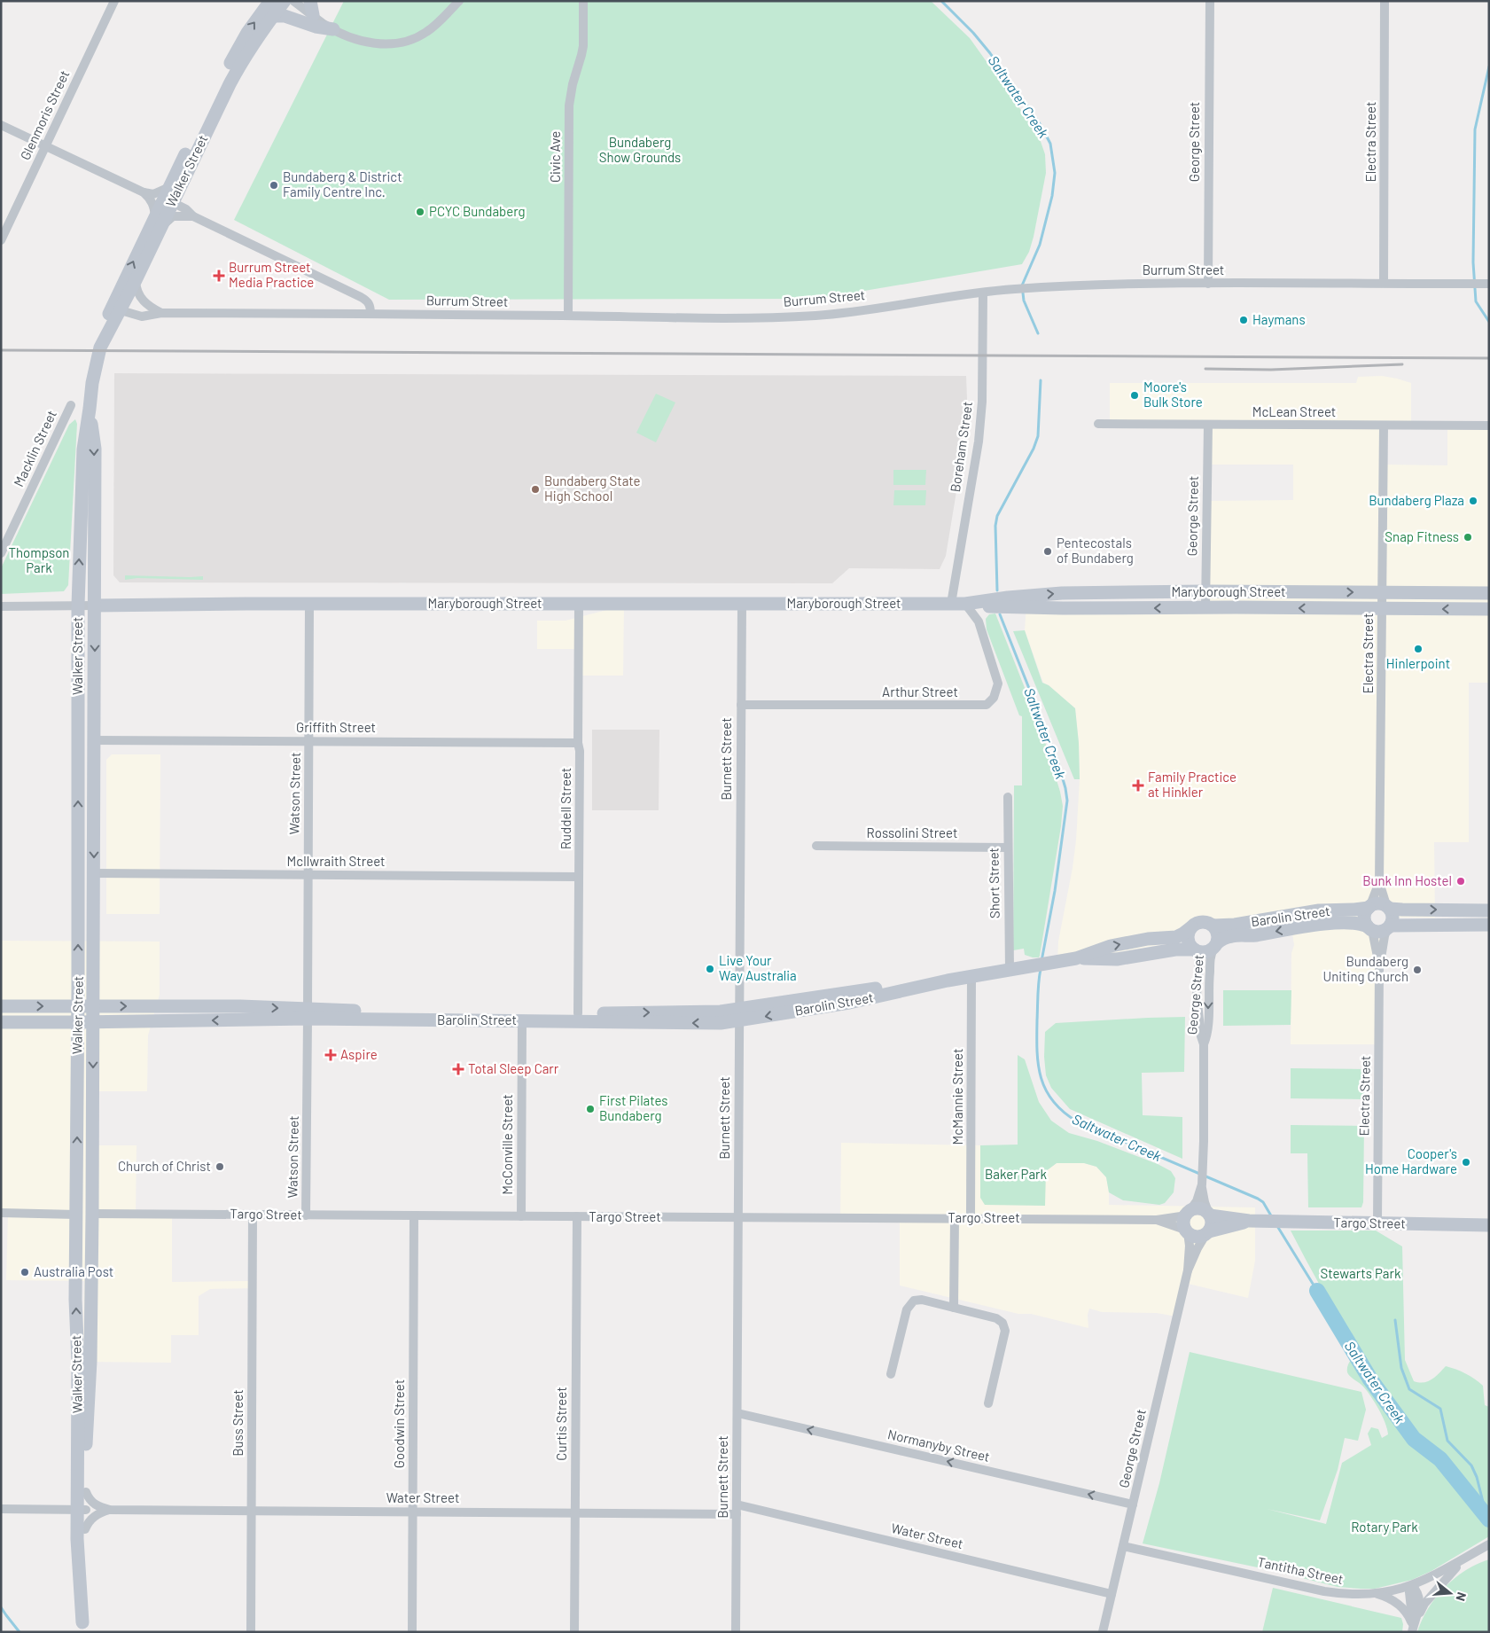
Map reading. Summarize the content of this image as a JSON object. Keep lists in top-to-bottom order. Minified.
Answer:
{"streets":{"main road":["Walker Street","Maryborough Street","Barolin Street","Targo Street"],"street":["Glenmoris Street","George Street","Electra Street","Civic Ave","Burrum Street","McLean Street","Boreham Street","Macklin Street","Arthur Street","Griffith Street","Burnett Street","Watson Street","Ruddell Street","Rossolini Street","McIlwraith Street","Short Street","McMannie Street","McConville Street","Buss Street","Goodwin Street","Curtis Street","Normanyby Street","Water Street","Tantitha Street"]},"crossings":[["George Street","Burrum Street"],["George Street","McLean Street"],["George Street","Maryborough Street"],["George Street","Barolin Street"],["George Street","Targo Street"],["George Street","Normanyby Street"],["George Street","Water Street"],["George Street","Tantitha Street"],["Electra Street","Burrum Street"],["Electra Street","McLean Street"],["Electra Street","Maryborough Street"],["Electra Street","Barolin Street"],["Electra Street","Targo Street"],["Civic Ave","Burrum Street"],["Walker Street","Burrum Street"],["Walker Street","Maryborough Street"],["Walker Street","Griffith Street"],["Walker Street","McIlwraith Street"],["Walker Street","Barolin Street"],["Walker Street","Targo Street"],["Walker Street","Water Street"],["Burrum Street","Boreham Street"],["Boreham Street","Maryborough Street"],["Maryborough Street","Arthur Street"],["Maryborough Street","Burnett Street"],["Maryborough Street","Watson Street"],["Maryborough Street","Ruddell Street"],["Arthur Street","Burnett Street"],["Griffith Street","Watson Street"],["Griffith Street","Ruddell Street"],["Burnett Street","Barolin Street"],["Burnett Street","Targo Street"],["Burnett Street","Normanyby Street"],["Burnett Street","Water Street"],["Watson Street","McIlwraith Street"],["Watson Street","Barolin Street"],["Watson Street","Targo Street"],["Ruddell Street","McIlwraith Street"],["Ruddell Street","Barolin Street"],["Rossolini Street","Short Street"],["Short Street","Barolin Street"],["Barolin Street","McMannie Street"],["Barolin Street","McConville Street"],["McMannie Street","Targo Street"],["McConville Street","Targo Street"],["Targo Street","Buss Street"],["Targo Street","Goodwin Street"],["Targo Street","Curtis Street"],["Buss Street","Water Street"],["Goodwin Street","Water Street"],["Curtis Street","Water Street"]],"one_way":["Normanyby Street"],"water":["Saltwater Creek"],"parks":["Bundaberg Show Grounds","Thompson Park","Baker Park","Stewarts Park","Rotary Park"],"places":{"other":["Bundaberg & District Family Centre Inc.","PCYC Bundaberg","Haymans","Moore's Bulk Store","Bundaberg State High School","Bundaberg Plaza","Snap Fitness","Pentecostals of Bundaberg","Hinlerpoint","Bunk Inn Hostel","Live Your Way Australia","Bundaberg Uniting Church","First Pilates Bundaberg","Cooper's Home Hardware","Church of Christ","Australia Post"],"health":["Burrum Street Media Practice","Family Practice at Hinkler","Aspire","Total Sleep Carr"]},"north":"right"}
